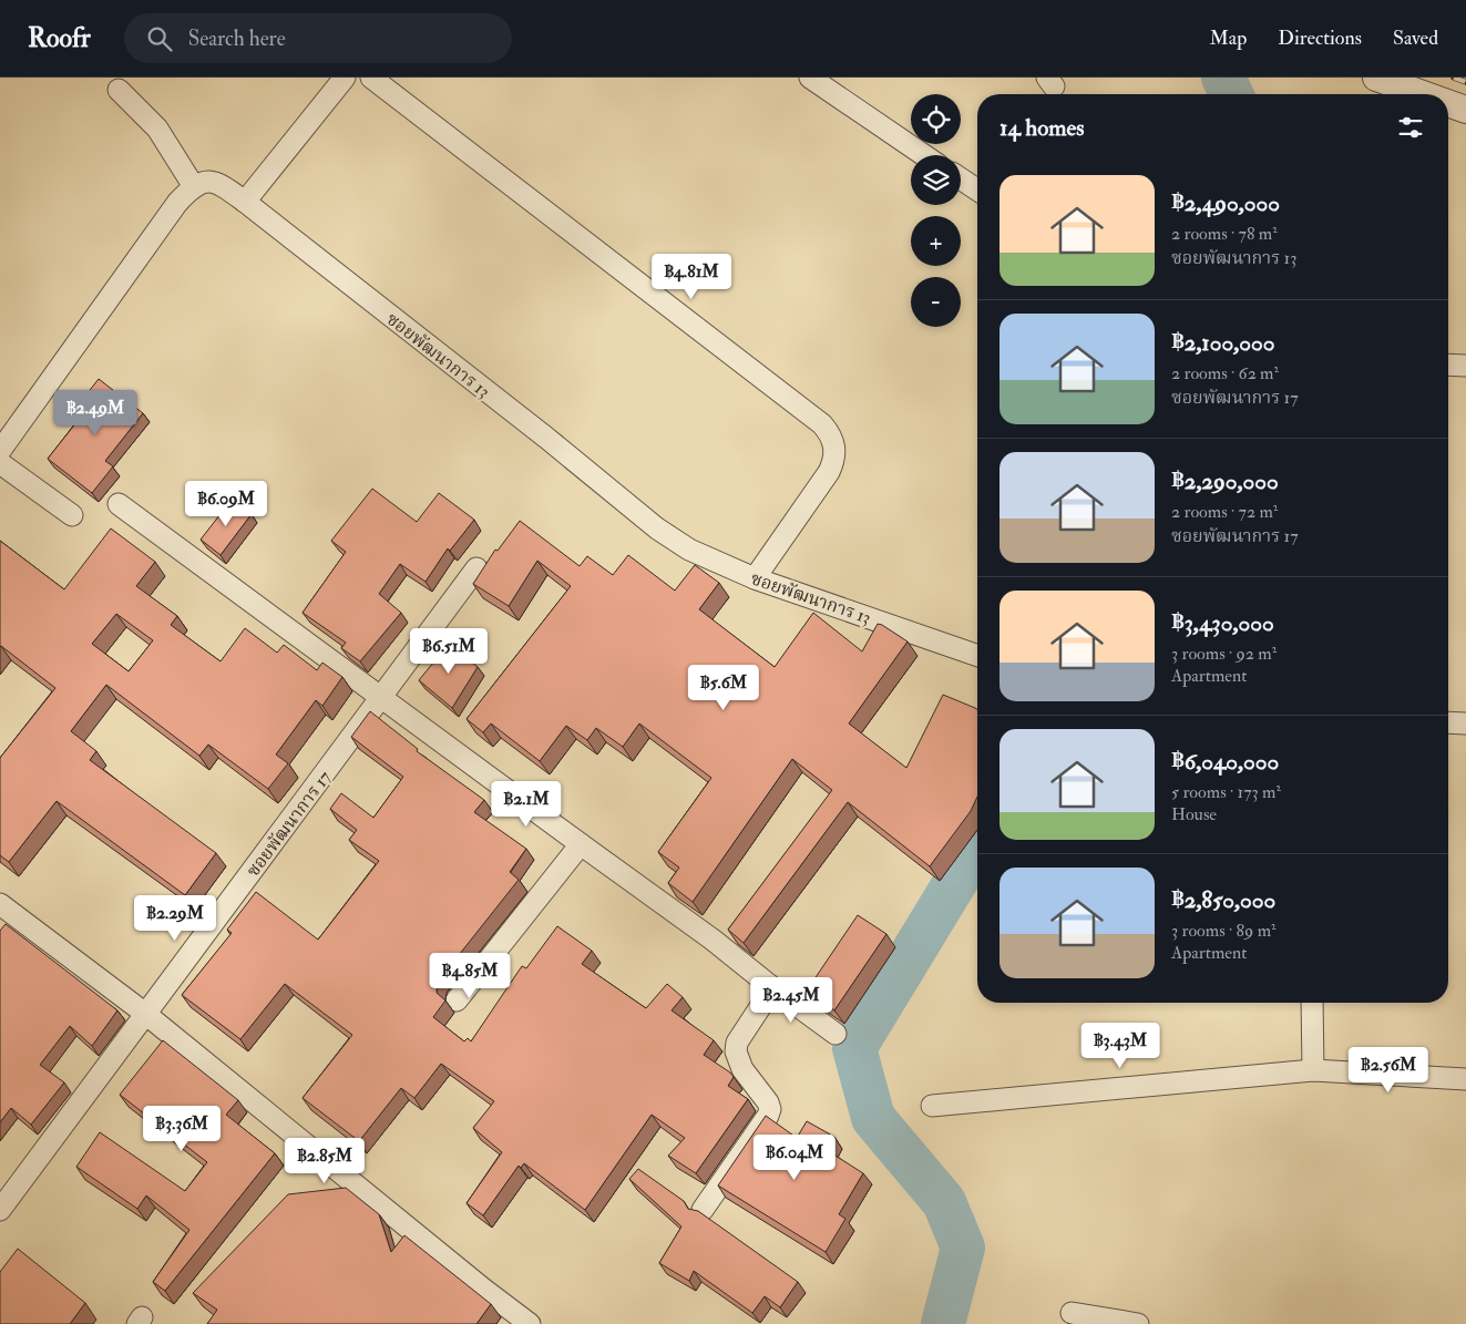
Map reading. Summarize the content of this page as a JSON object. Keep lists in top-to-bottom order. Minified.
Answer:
{"streets":{"street":["ซอยพัฒนาการ 13","ซอยพัฒนาการ 17"]},"page":{"header":"Roofr","search":"Search here","nav":["Map","Directions","Saved"],"map_buttons":["+","−"],"heading":"14 homes","list":[{"name":"฿2,490,000","note":"2 rooms · 78 m² · ซอยพัฒนาการ 13"},{"name":"฿2,100,000","note":"2 rooms · 62 m² · ซอยพัฒนาการ 17"},{"name":"฿2,290,000","note":"2 rooms · 72 m² · ซอยพัฒนาการ 17"},{"name":"฿3,430,000","note":"3 rooms · 92 m² · Apartment"},{"name":"฿6,040,000","note":"5 rooms · 173 m² · House"},{"name":"฿2,850,000","note":"3 rooms · 89 m² · Apartment"}],"price":["฿4.81M","฿2.49M","฿6.09M","฿6.51M","฿5.6M","฿2.1M","฿2.29M","฿4.85M","฿2.45M","฿3.43M","฿2.56M","฿3.36M","฿6.04M","฿2.85M"]}}
